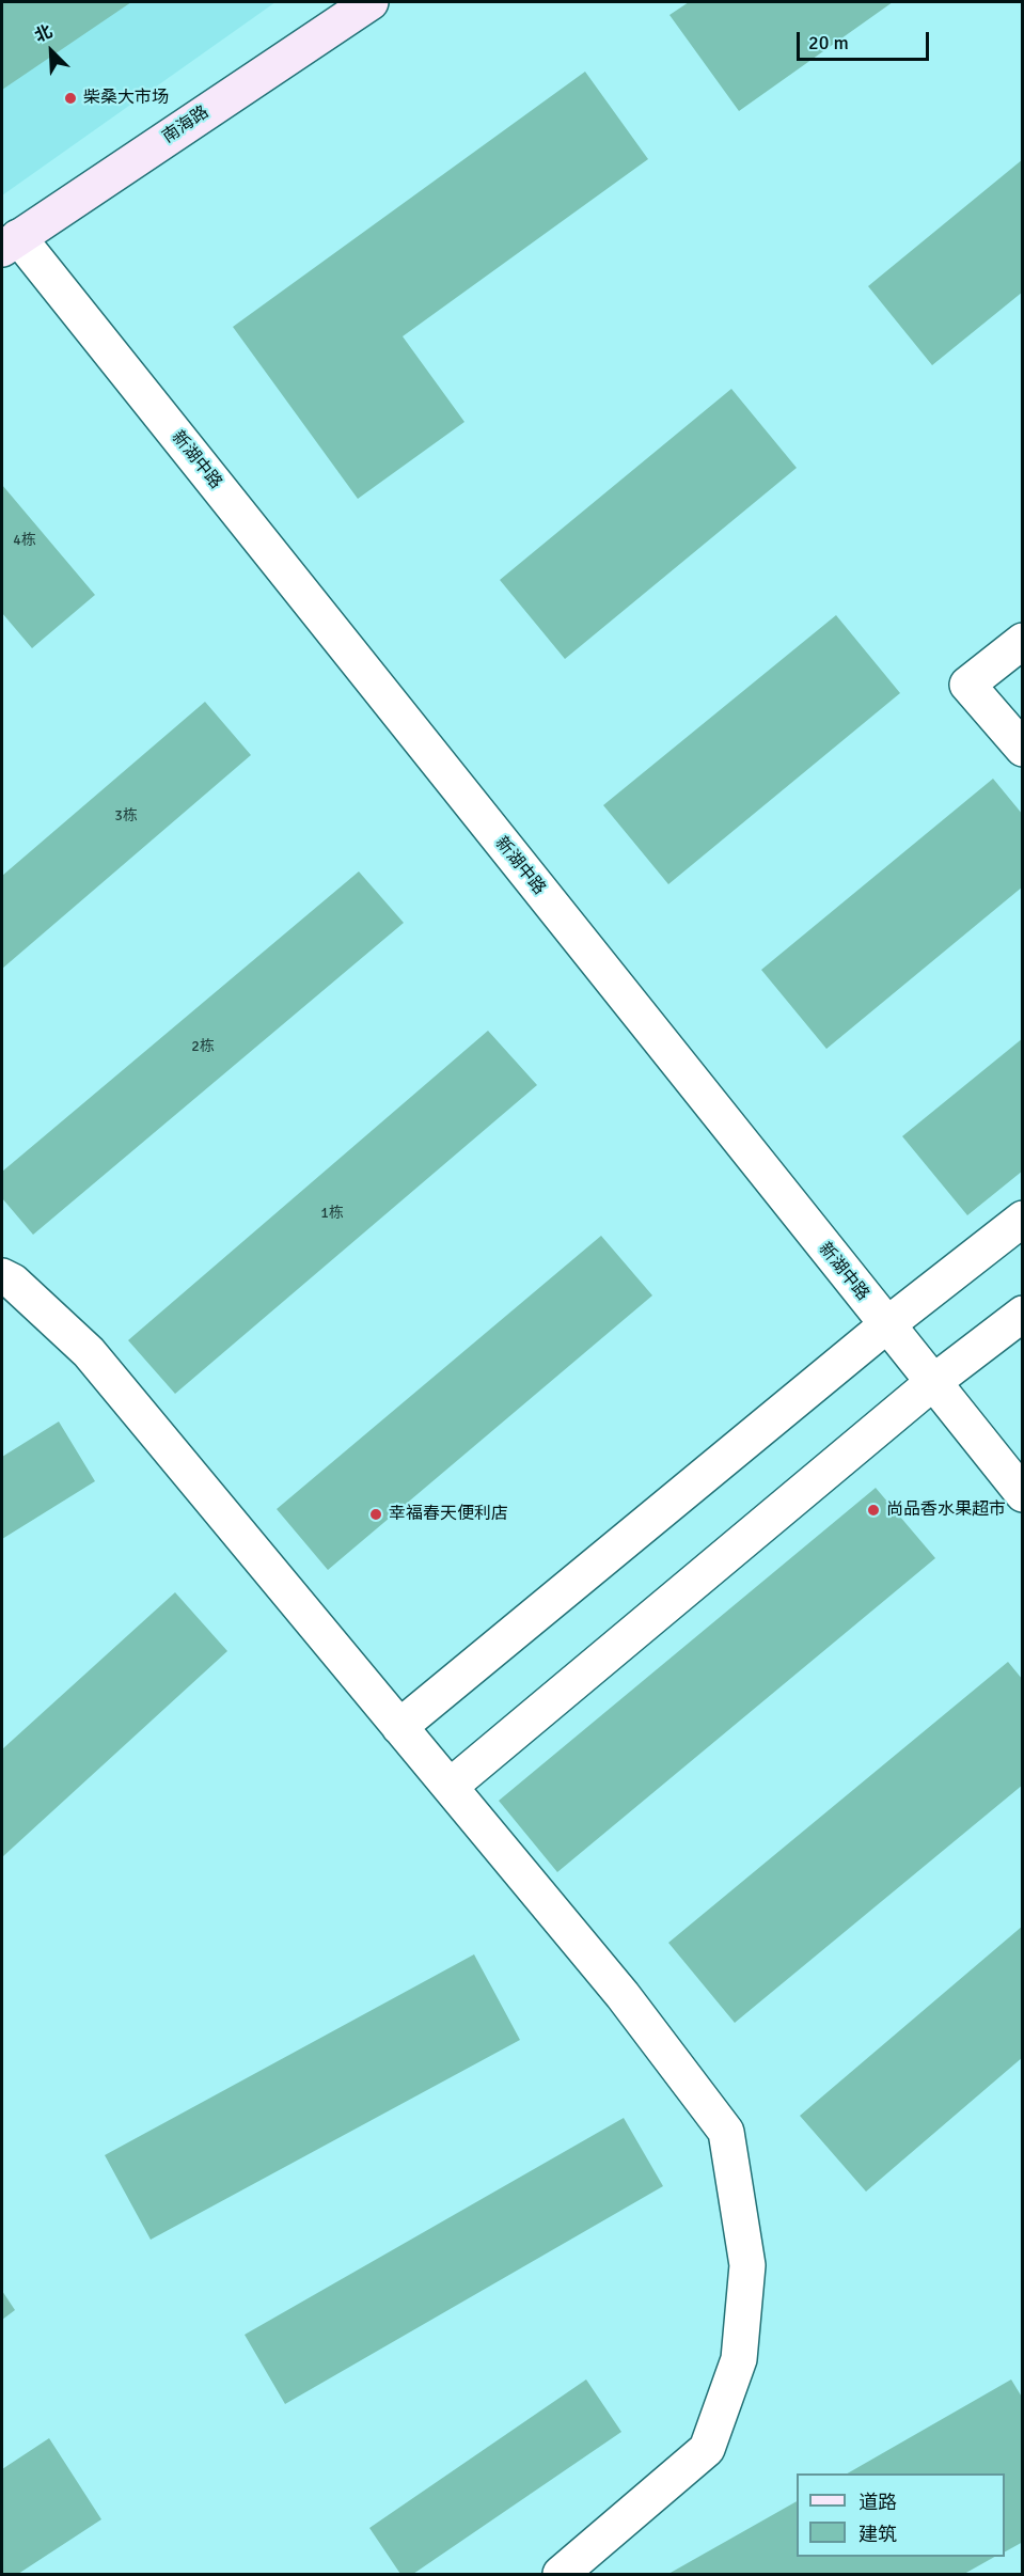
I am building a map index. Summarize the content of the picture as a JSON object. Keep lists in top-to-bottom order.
{
  "streets": {
    "main road": ["南海路"],
    "street": ["新湖中路"]
  },
  "crossings": [
    ["南海路", "新湖中路"]
  ],
  "places": ["柴桑大市场", "尚品香水果超市", "幸福春天便利店"],
  "house_numbers": [
    "4栋",
    "3栋",
    "2栋",
    "1栋"
  ],
  "legend": ["道路", "建筑"],
  "scale_bar": "20 m",
  "north": "top left"
}
